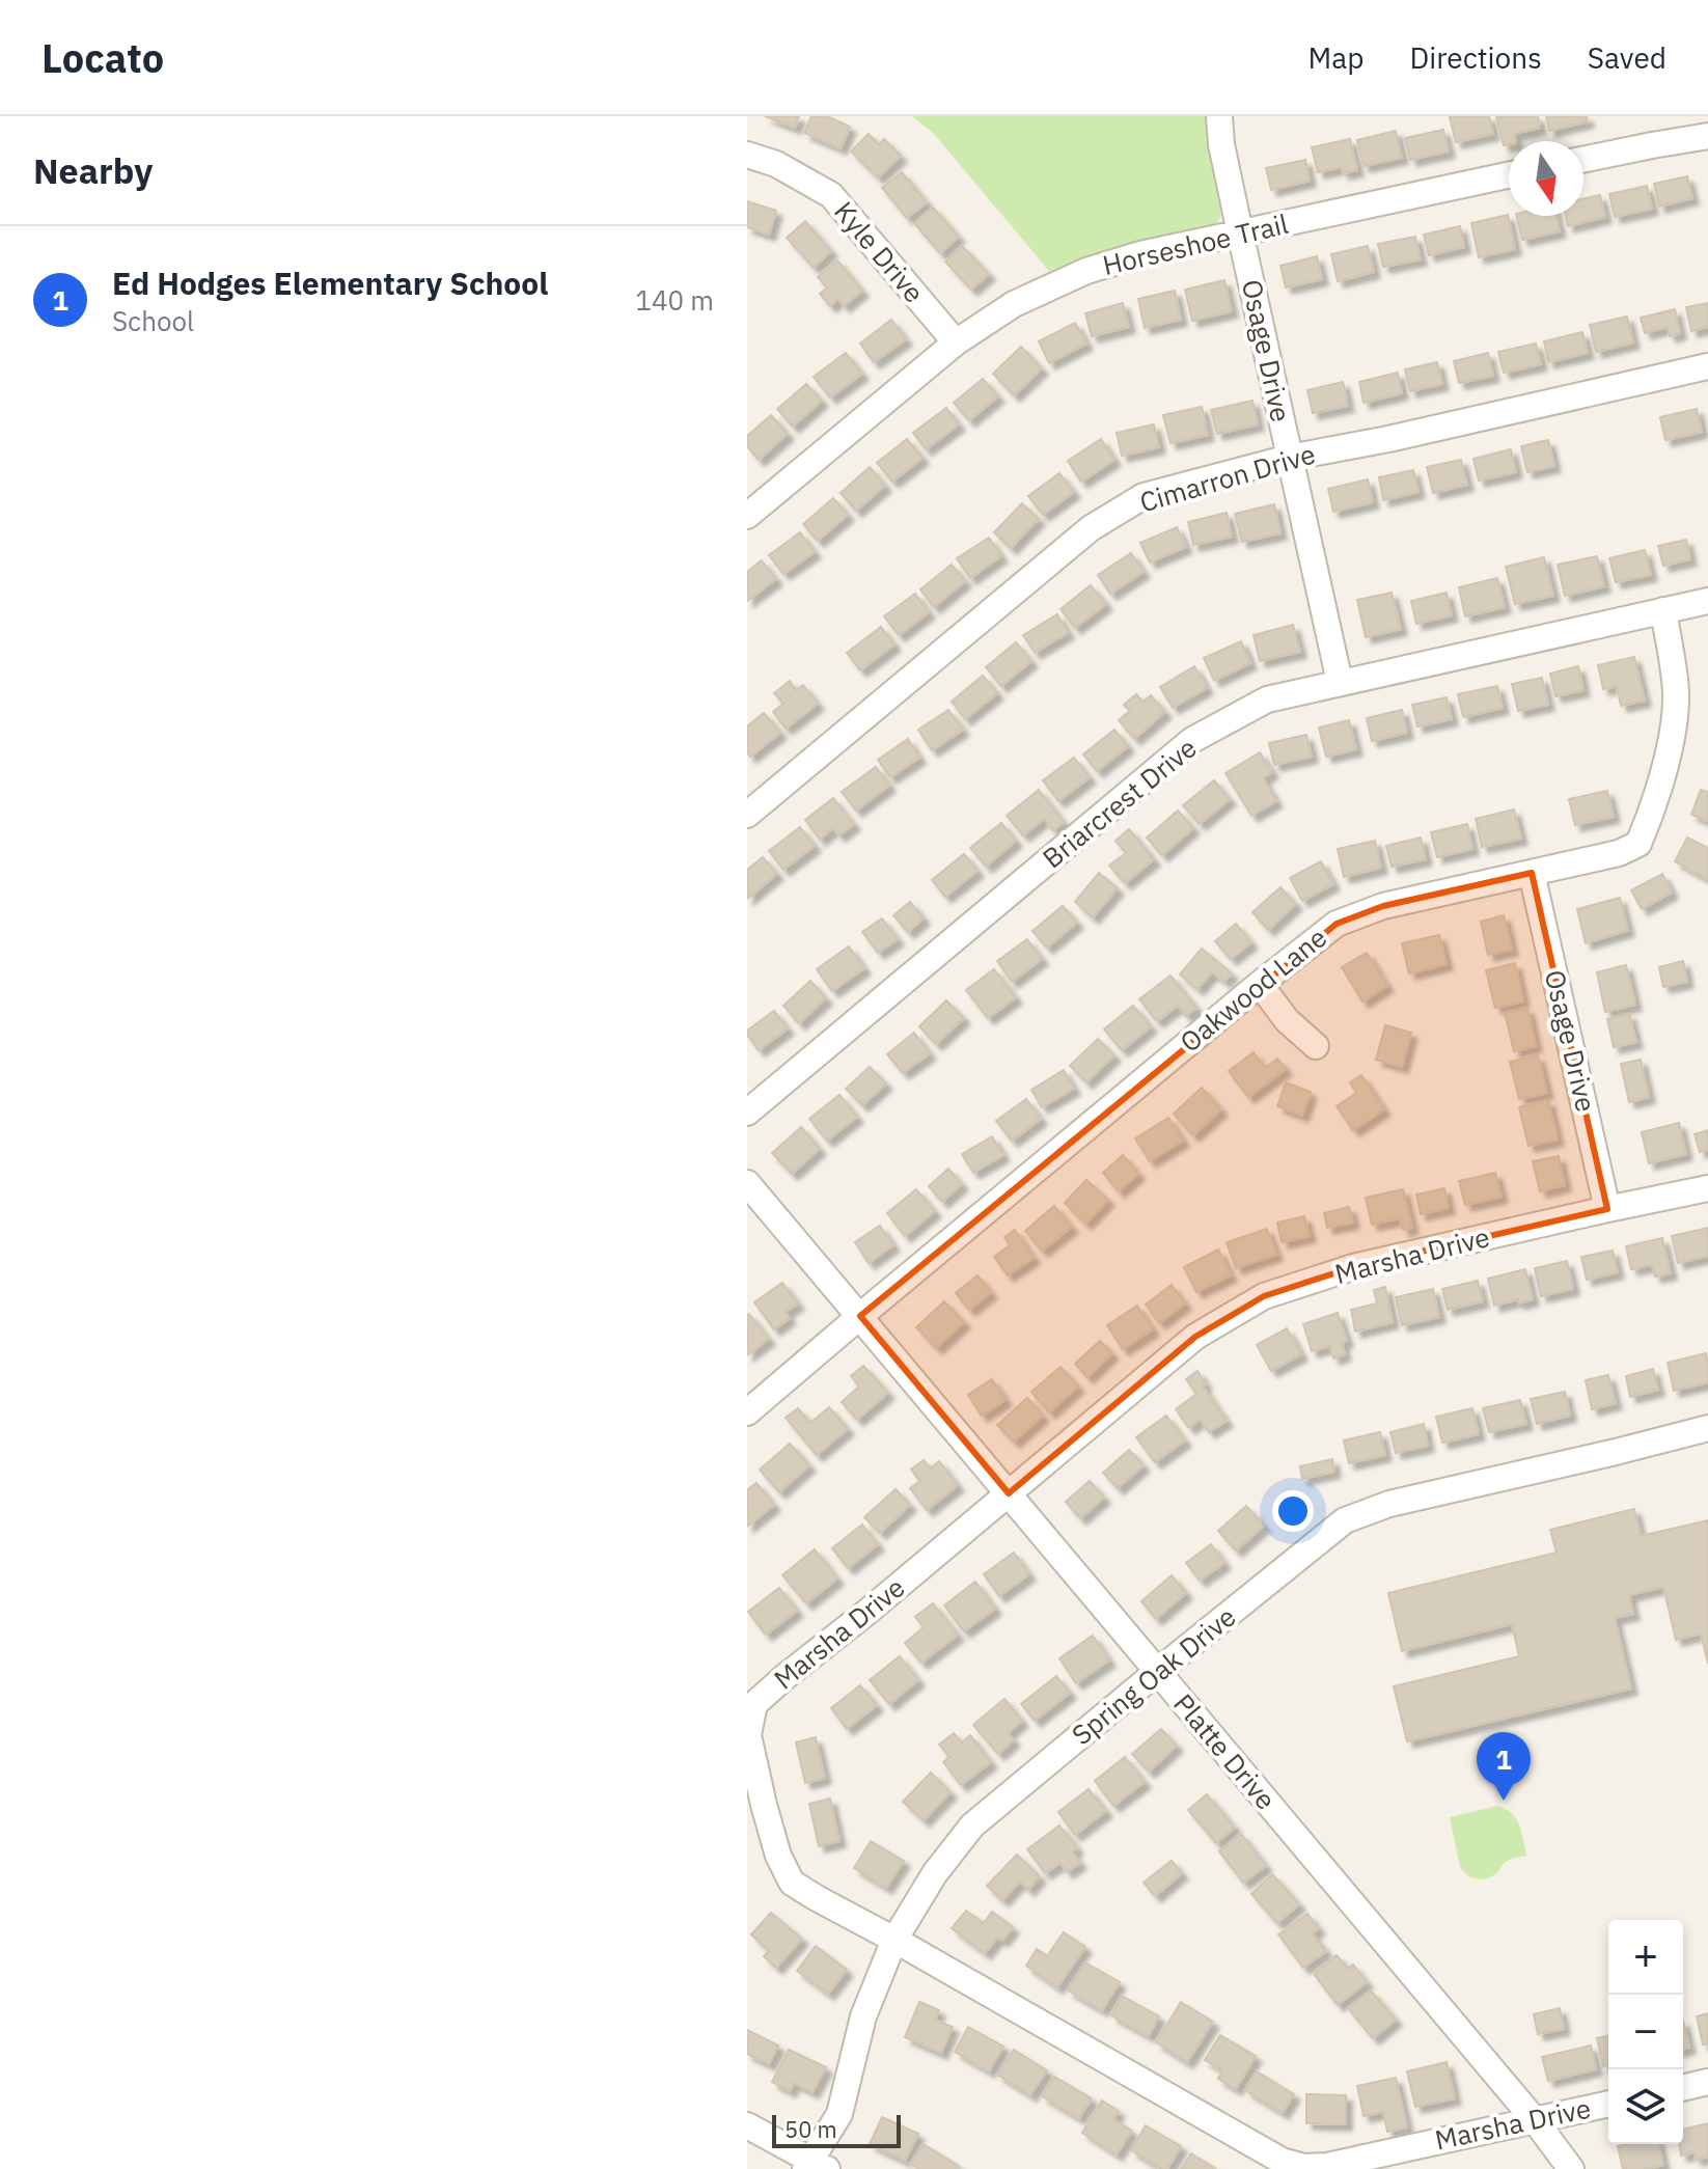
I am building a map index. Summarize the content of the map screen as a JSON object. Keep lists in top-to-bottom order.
{
  "streets": {
    "street": [
      "Horseshoe Trail",
      "Kyle Drive",
      "Osage Drive",
      "Cimarron Drive",
      "Briarcrest Drive",
      "Oakwood Lane",
      "Marsha Drive",
      "Spring Oak Drive",
      "Platte Drive"
    ]
  },
  "crossings": [
    ["Horseshoe Trail", "Kyle Drive"],
    ["Horseshoe Trail", "Osage Drive"],
    ["Osage Drive", "Cimarron Drive"],
    ["Osage Drive", "Briarcrest Drive"],
    ["Osage Drive", "Oakwood Lane"],
    ["Osage Drive", "Marsha Drive"],
    ["Briarcrest Drive", "Oakwood Lane"],
    ["Oakwood Lane", "Platte Drive"],
    ["Marsha Drive", "Spring Oak Drive"],
    ["Marsha Drive", "Platte Drive"],
    ["Spring Oak Drive", "Platte Drive"]
  ],
  "scale_bar": "50 m",
  "north": "bottom",
  "page": {
    "header": "Locato",
    "nav": ["Map", "Directions", "Saved"],
    "heading": "Nearby",
    "list": [
      {
        "mark": "1",
        "name": "Ed Hodges Elementary School",
        "note": "School",
        "value": "140 m"
      }
    ],
    "pins": "1",
    "map_buttons": ["+", "−"],
    "scale": "50 m"
  }
}
